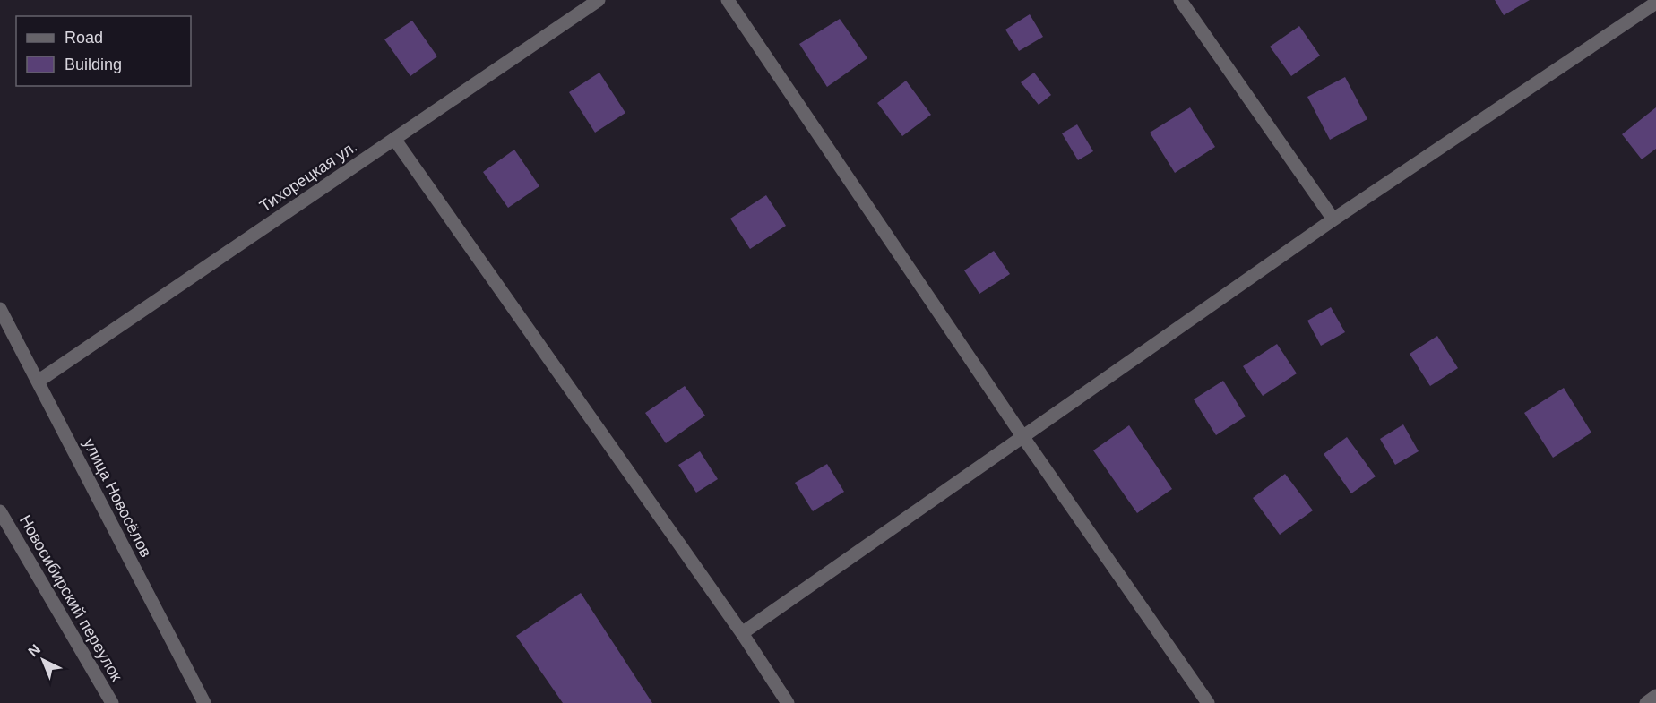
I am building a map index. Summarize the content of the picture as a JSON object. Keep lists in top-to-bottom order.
{
  "streets": {
    "street": ["Тихорецкая ул.", "улица Новосёлов", "Новосибирский переулок"]
  },
  "crossings": [
    ["Тихорецкая ул.", "улица Новосёлов"]
  ],
  "legend": ["Road", "Building"],
  "north": "top left"
}
